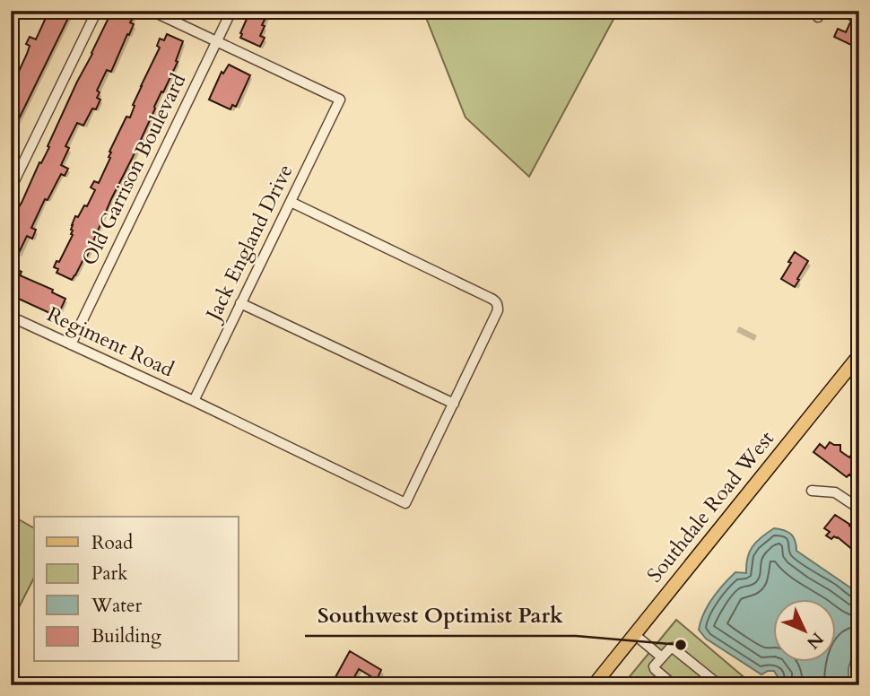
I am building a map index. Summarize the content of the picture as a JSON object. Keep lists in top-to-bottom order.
{
  "streets": {
    "main road": ["Southdale Road West"],
    "street": ["Old Garrison Boulevard", "Jack England Drive", "Regiment Road"]
  },
  "crossings": [
    ["Old Garrison Boulevard", "Jack England Drive"],
    ["Old Garrison Boulevard", "Regiment Road"],
    ["Jack England Drive", "Regiment Road"]
  ],
  "places": ["Southwest Optimist Park"],
  "legend": [
    "Road",
    "Park",
    "Water",
    "Building"
  ],
  "north": "bottom right"
}
